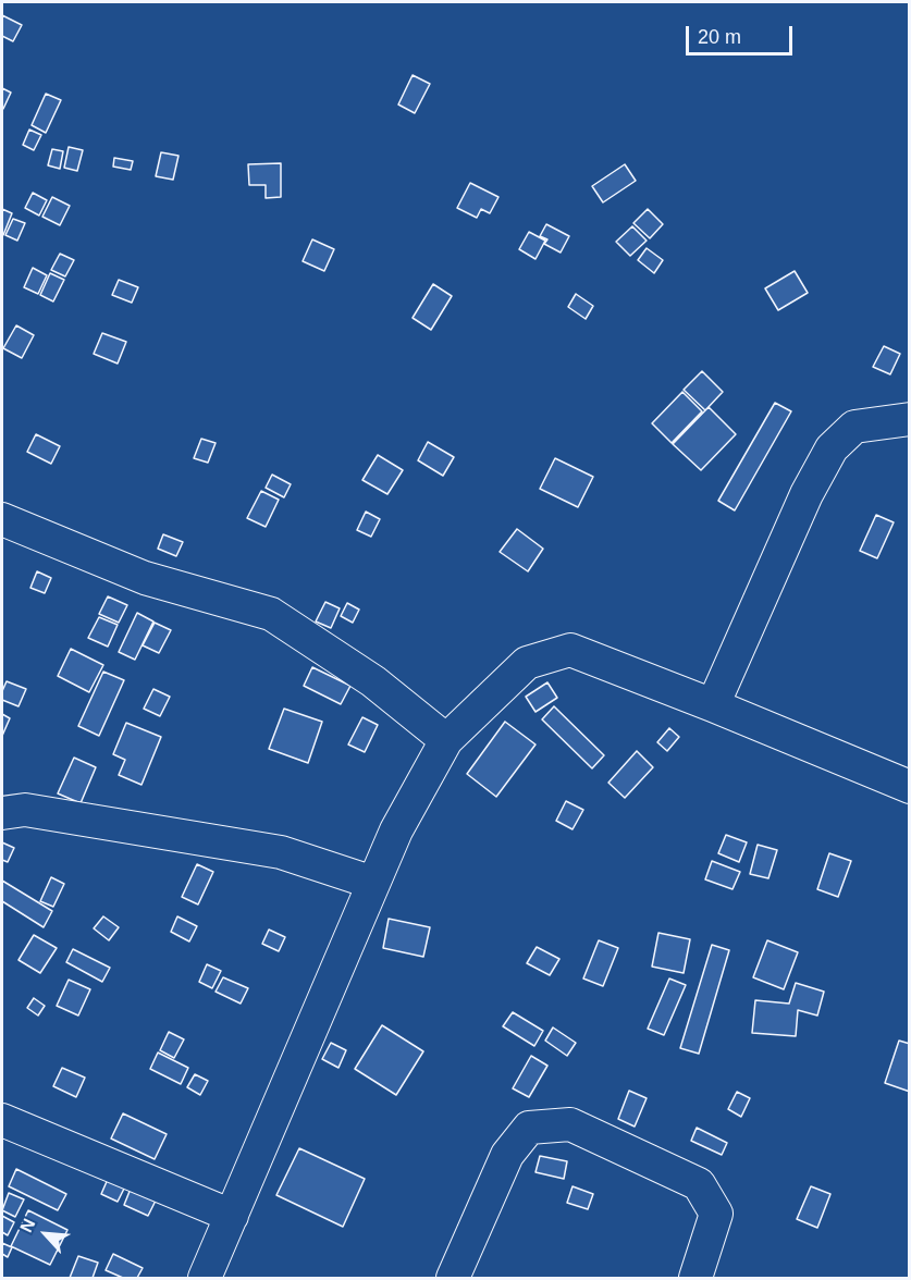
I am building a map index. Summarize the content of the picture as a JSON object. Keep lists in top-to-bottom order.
{
  "scale_bar": "20 m",
  "north": "top left"
}
